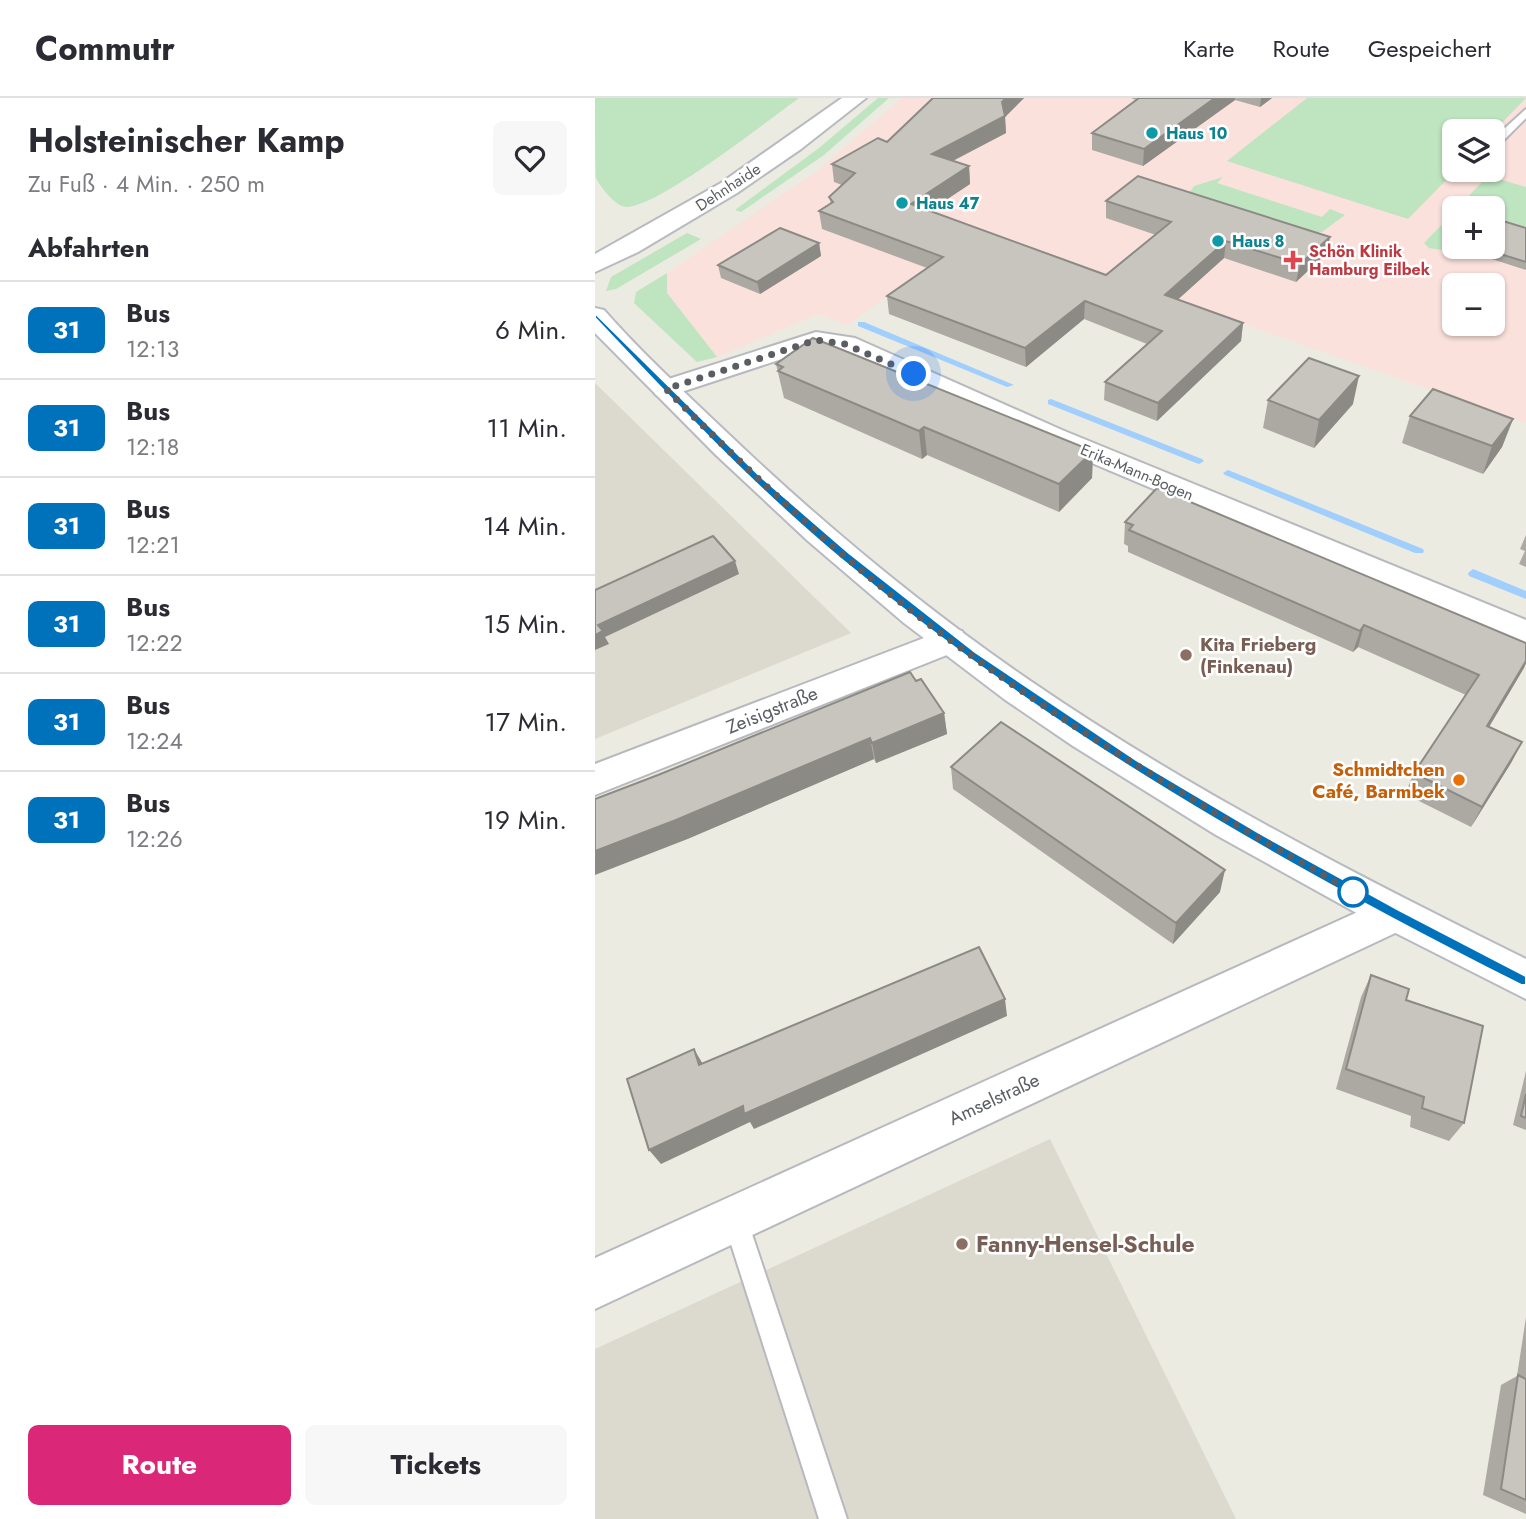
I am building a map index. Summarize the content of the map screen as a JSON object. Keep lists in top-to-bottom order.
{
  "streets": {
    "street": [
      "Dehnhaide",
      "Erika-Mann-Bogen",
      "Zeisigstraße",
      "Amselstraße"
    ]
  },
  "places": {
    "other": [
      "Haus 10",
      "Haus 47",
      "Haus 8",
      "Kita Frieberg (Finkenau)",
      "Schmidtchen Café, Barmbek",
      "Fanny-Hensel-Schule"
    ],
    "health": ["Schön Klinik Hamburg Eilbek"]
  },
  "lines": ["bus line 31"],
  "page": {
    "header": "Commutr",
    "nav": ["Karte", "Route", "Gespeichert"],
    "heading": [
      ["Holsteinischer Kamp", "Zu Fuß · 4 Min. · 250 m"],
      "Abfahrten"
    ],
    "map_buttons": ["+", "−"],
    "list": [
      {
        "mark": "31",
        "name": "Bus",
        "note": "12:13",
        "value": "6 Min."
      },
      {
        "mark": "31",
        "name": "Bus",
        "note": "12:18",
        "value": "11 Min."
      },
      {
        "mark": "31",
        "name": "Bus",
        "note": "12:21",
        "value": "14 Min."
      },
      {
        "mark": "31",
        "name": "Bus",
        "note": "12:22",
        "value": "15 Min."
      },
      {
        "mark": "31",
        "name": "Bus",
        "note": "12:24",
        "value": "17 Min."
      },
      {
        "mark": "31",
        "name": "Bus",
        "note": "12:26",
        "value": "19 Min."
      }
    ],
    "buttons": ["Route", "Tickets"]
  }
}
